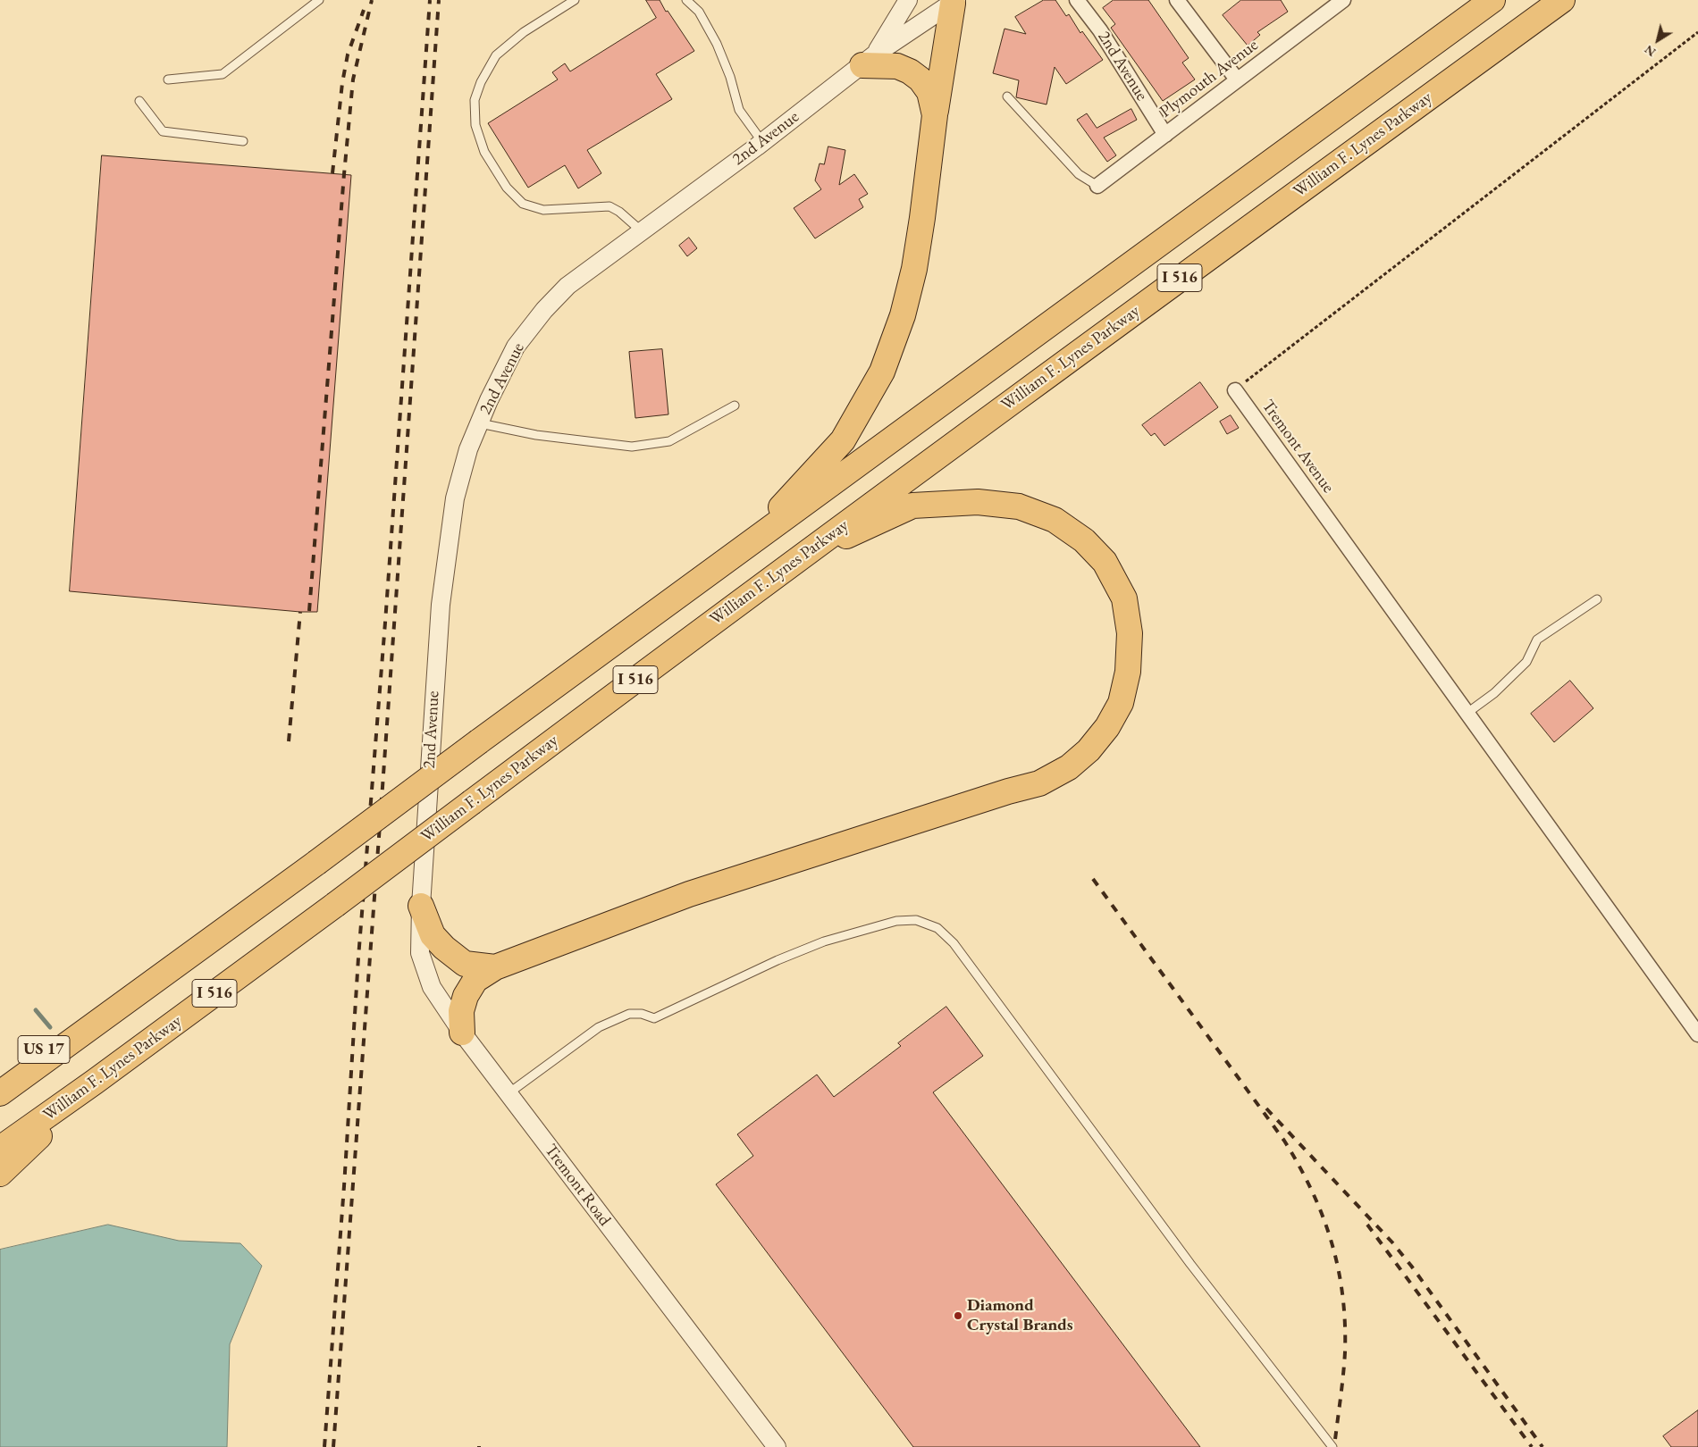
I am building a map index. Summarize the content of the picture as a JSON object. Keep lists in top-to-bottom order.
{
  "streets": {
    "highway": ["William F. Lynes Parkway", "I 516", "US 17"],
    "street": [
      "2nd Avenue",
      "Plymouth Avenue",
      "Tremont Avenue",
      "Tremont Road"
    ]
  },
  "crossings": [
    ["2nd Avenue", "Plymouth Avenue"],
    ["2nd Avenue", "Tremont Road"],
    ["I 516", "US 17"]
  ],
  "places": ["Diamond Crystal Brands"],
  "north": "bottom left"
}
